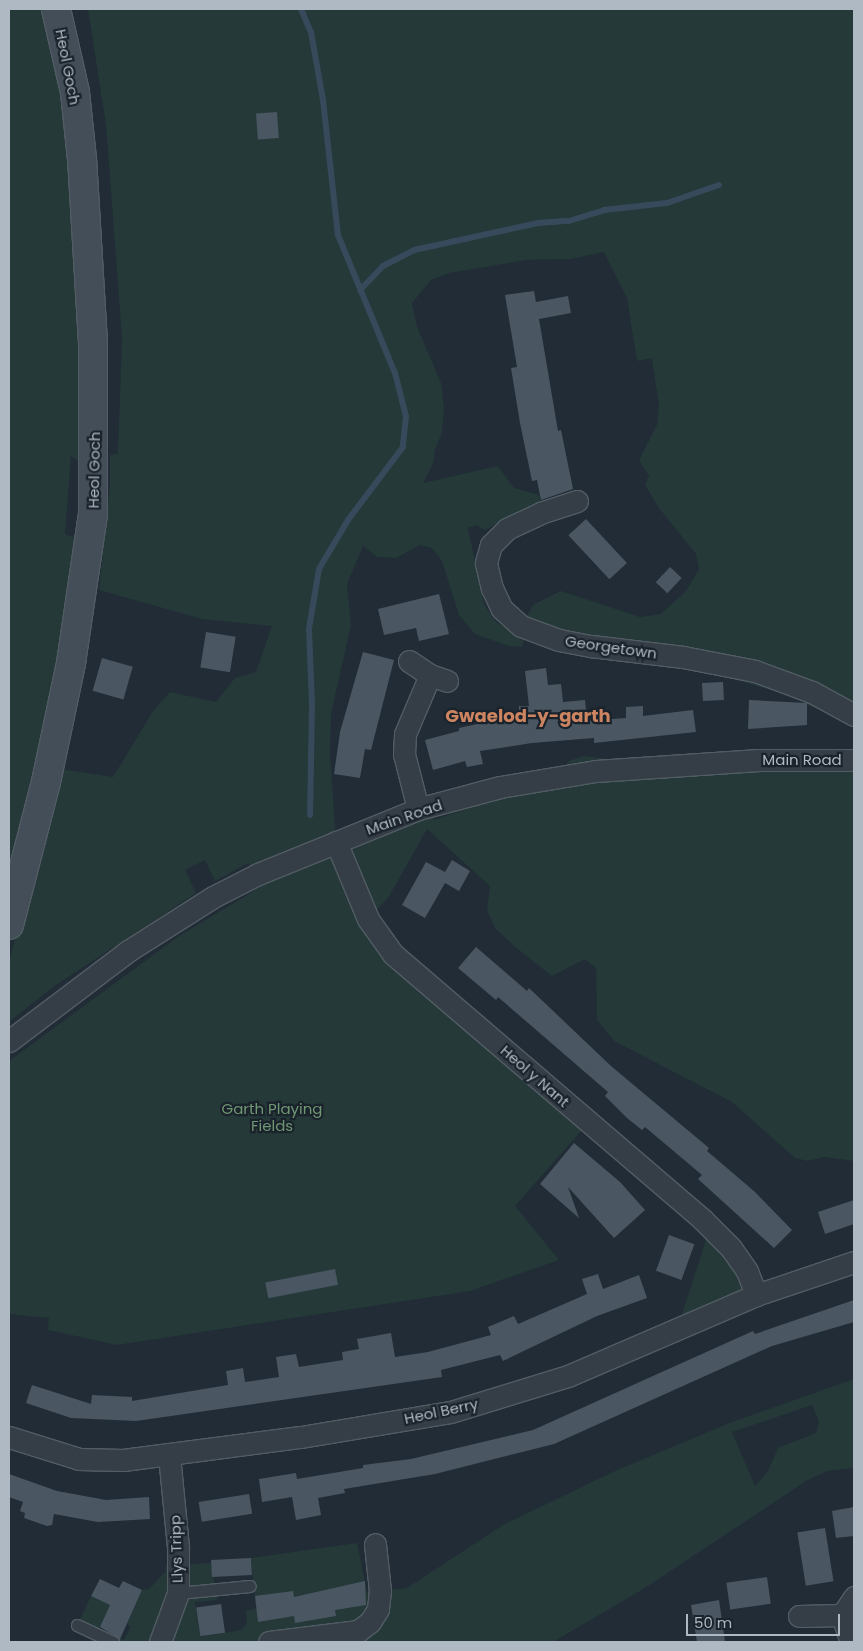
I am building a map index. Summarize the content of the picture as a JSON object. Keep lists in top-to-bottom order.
{
  "streets": {
    "street": [
      "Heol Goch",
      "Georgetown",
      "Main Road",
      "Heol y Nant",
      "Heol Berry",
      "Llys Tripp"
    ]
  },
  "crossings": [
    ["Main Road", "Heol y Nant"],
    ["Heol y Nant", "Heol Berry"],
    ["Heol Berry", "Llys Tripp"]
  ],
  "districts": ["Gwaelod-y-garth"],
  "parks": ["Garth Playing Fields"],
  "scale_bar": "50 m"
}
